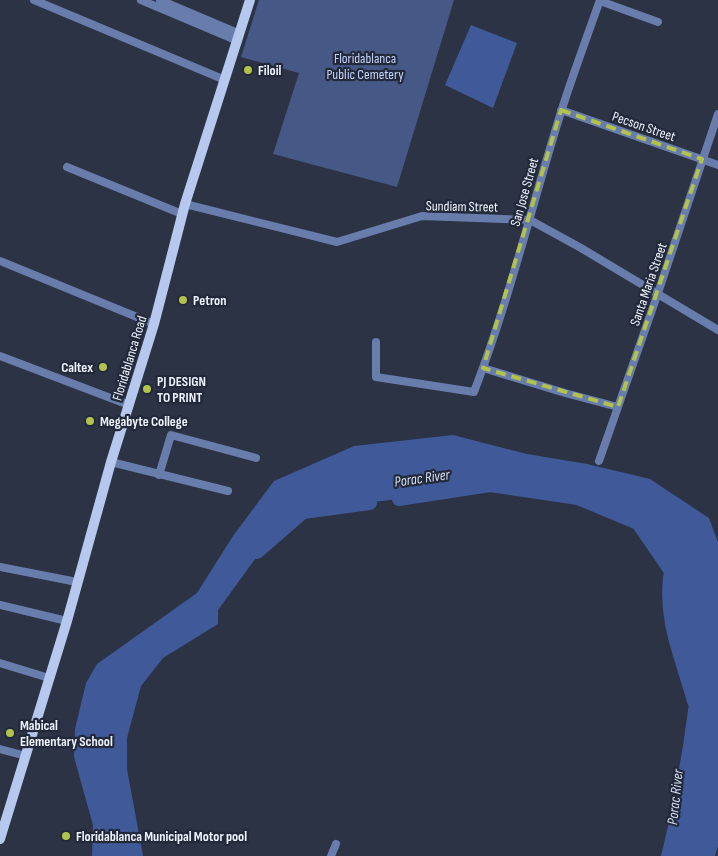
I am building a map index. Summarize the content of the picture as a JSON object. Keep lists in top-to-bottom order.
{
  "streets": {
    "main road": ["Floridablanca Road"],
    "street": [
      "Pecson Street",
      "San Jose Street",
      "Sundiam Street",
      "Santa Maria Street"
    ]
  },
  "crossings": [
    ["Pecson Street", "San Jose Street"],
    ["Pecson Street", "Santa Maria Street"],
    ["San Jose Street", "Sundiam Street"],
    ["Sundiam Street", "Santa Maria Street"],
    ["Sundiam Street", "Floridablanca Road"]
  ],
  "water": ["Porac River"],
  "parks": ["Floridablanca Public Cemetery"],
  "places": [
    "Filoil",
    "Petron",
    "Caltex",
    "PJ DESIGN TO PRINT",
    "Megabyte College",
    "Mabical Elementary School",
    "Floridablanca Municipal Motor pool"
  ]
}
